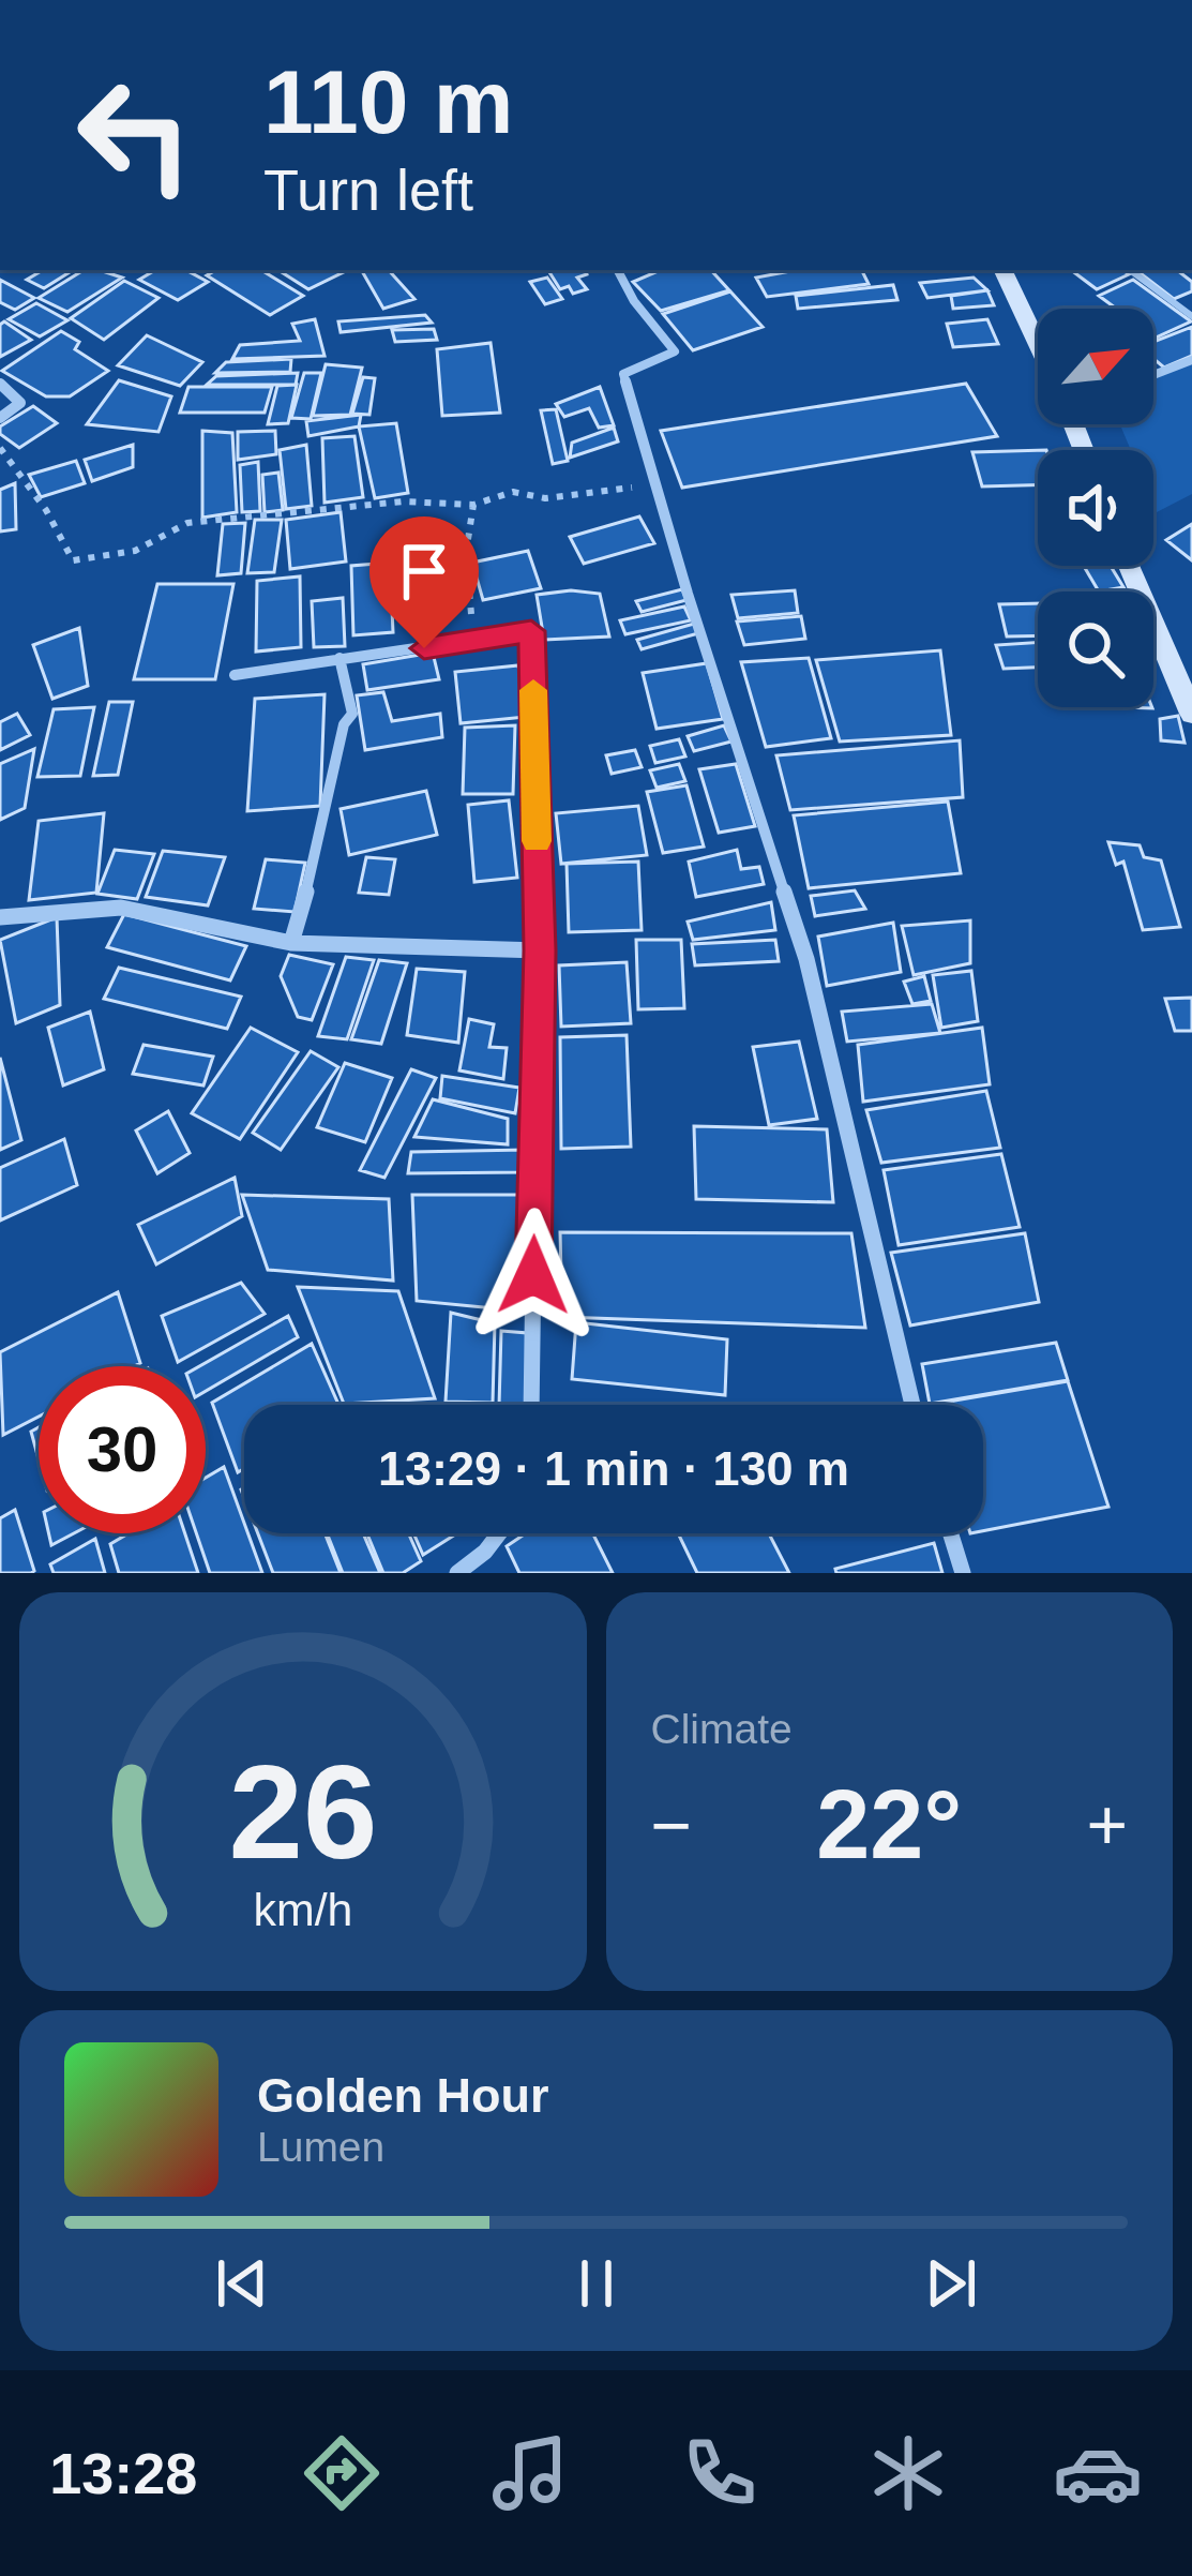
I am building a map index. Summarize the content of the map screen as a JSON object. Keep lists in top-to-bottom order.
{
  "north": "top right",
  "page": {
    "turn": ["110 m", "Turn left"],
    "limit": "30",
    "trip": "13:29 · 1 min · 130 m",
    "tile": "Climate",
    "heat": ["−", "22°", "+"],
    "song": ["Golden Hour", "Lumen"],
    "tabs": "13:28",
    "gauge": ["26", "km/h"]
  }
}
